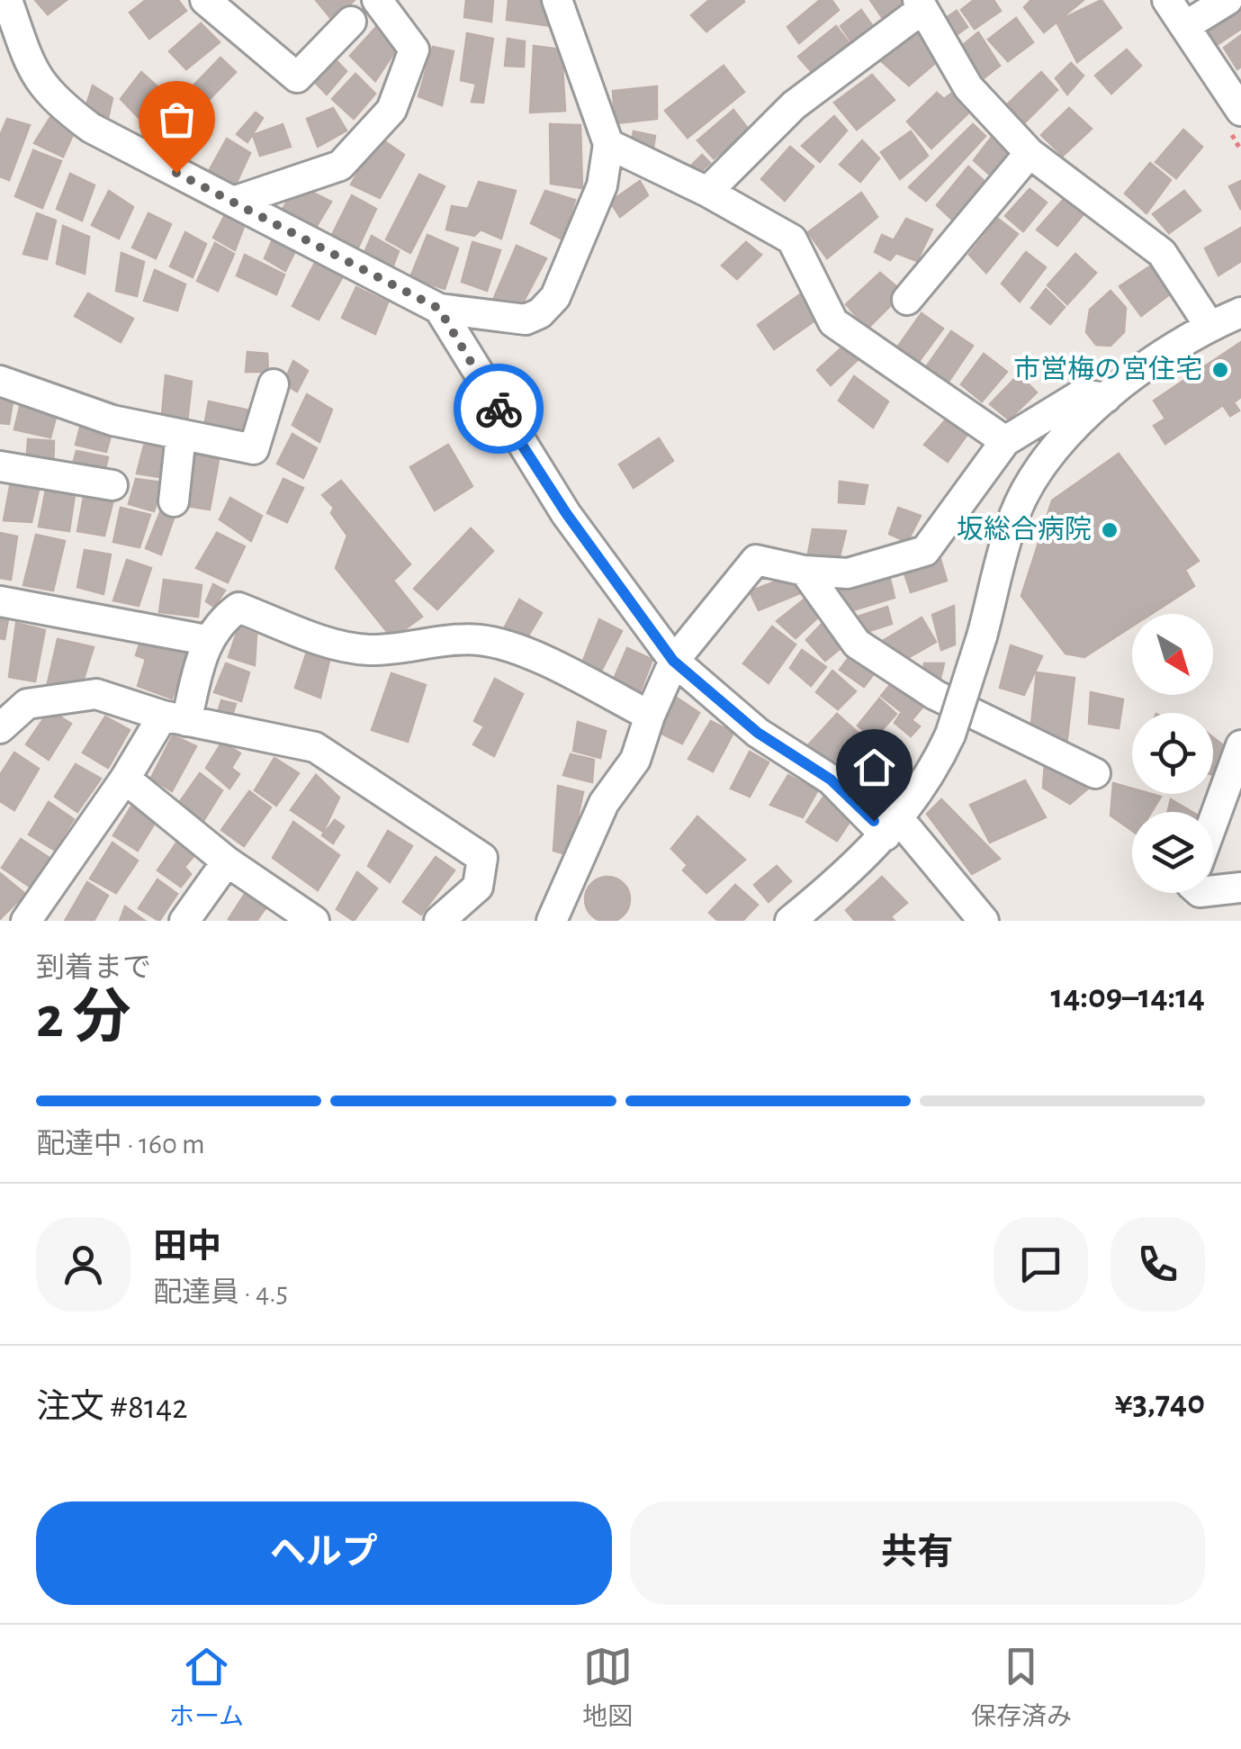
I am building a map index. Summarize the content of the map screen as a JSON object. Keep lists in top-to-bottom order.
{
  "places": ["市営梅の宮住宅", "坂総合病院"],
  "north": "bottom right",
  "page": {
    "heading": ["2 分", "到着まで", "14:09–14:14"],
    "panel": [
      "田中",
      "配達員 · 4.5",
      "注文 #8142",
      "¥3,740"
    ],
    "bar": "配達中 · 160 m",
    "buttons": ["ヘルプ", "共有"],
    "tabs": ["ホーム", "地図", "保存済み"]
  }
}
